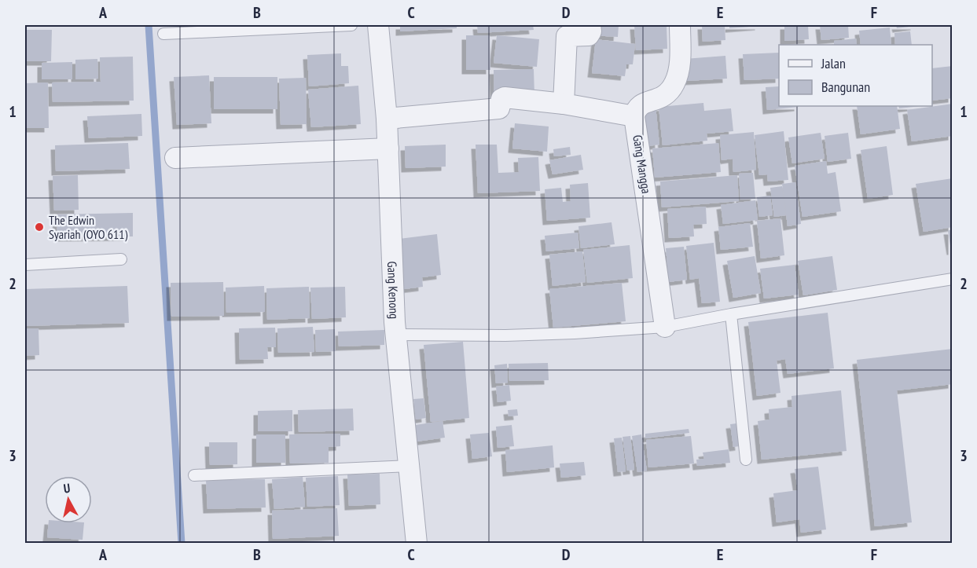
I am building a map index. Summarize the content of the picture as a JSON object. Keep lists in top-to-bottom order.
{
  "streets": {
    "street": ["Gang Mangga", "Gang Kenong"]
  },
  "places": ["The Edwin Syariah (OYO 611)"],
  "legend": ["Jalan", "Bangunan"],
  "north": "top",
  "grid": {
    "columns": [
      "A",
      "B",
      "C",
      "D",
      "E",
      "F"
    ],
    "rows": ["1", "2", "3"]
  }
}
